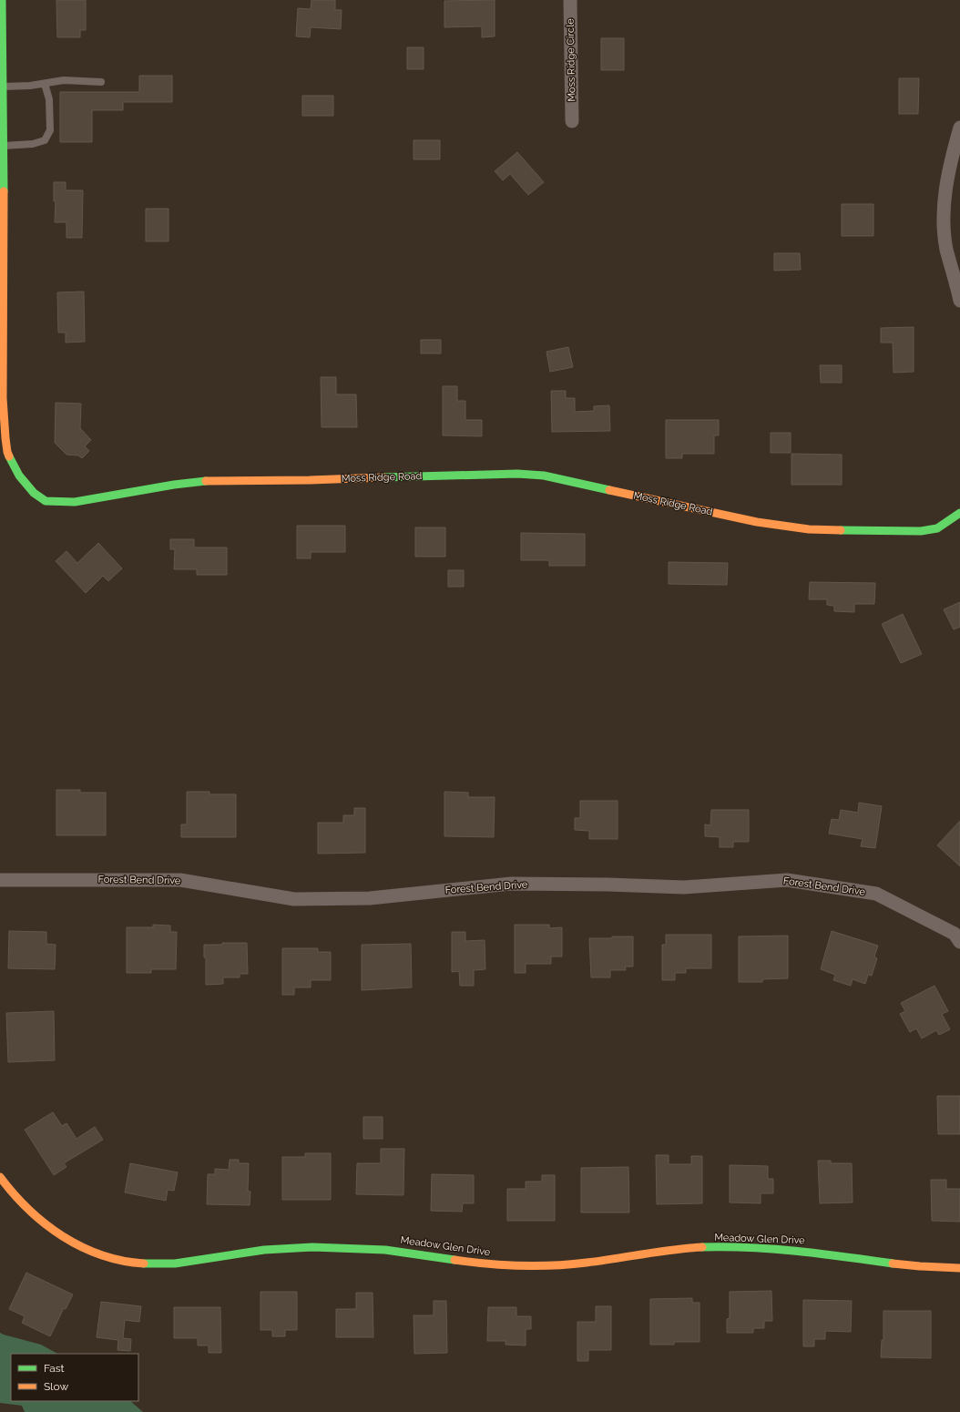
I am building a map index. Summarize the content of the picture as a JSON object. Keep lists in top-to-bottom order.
{
  "streets": {
    "street": [
      "Moss Ridge Circle",
      "Moss Ridge Road",
      "Forest Bend Drive",
      "Meadow Glen Drive"
    ]
  },
  "legend": ["Fast", "Slow"]
}
